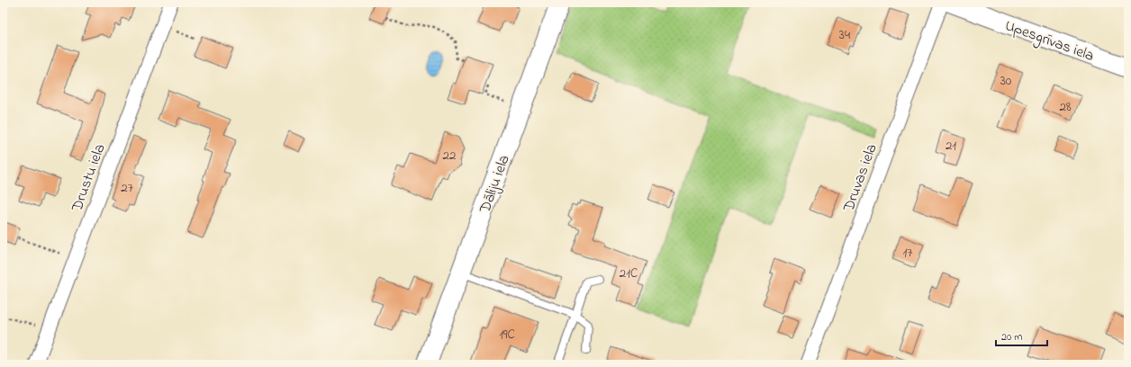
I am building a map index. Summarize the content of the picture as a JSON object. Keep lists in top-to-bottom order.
{
  "streets": {
    "street": [
      "Upesgrīvas iela",
      "Drustu iela",
      "Druvas iela",
      "Dāliju iela"
    ]
  },
  "house_numbers": [
    "34",
    "30",
    "28",
    "21",
    "22",
    "27",
    "17",
    "21C",
    "19C"
  ],
  "scale_bar": "20 m"
}
